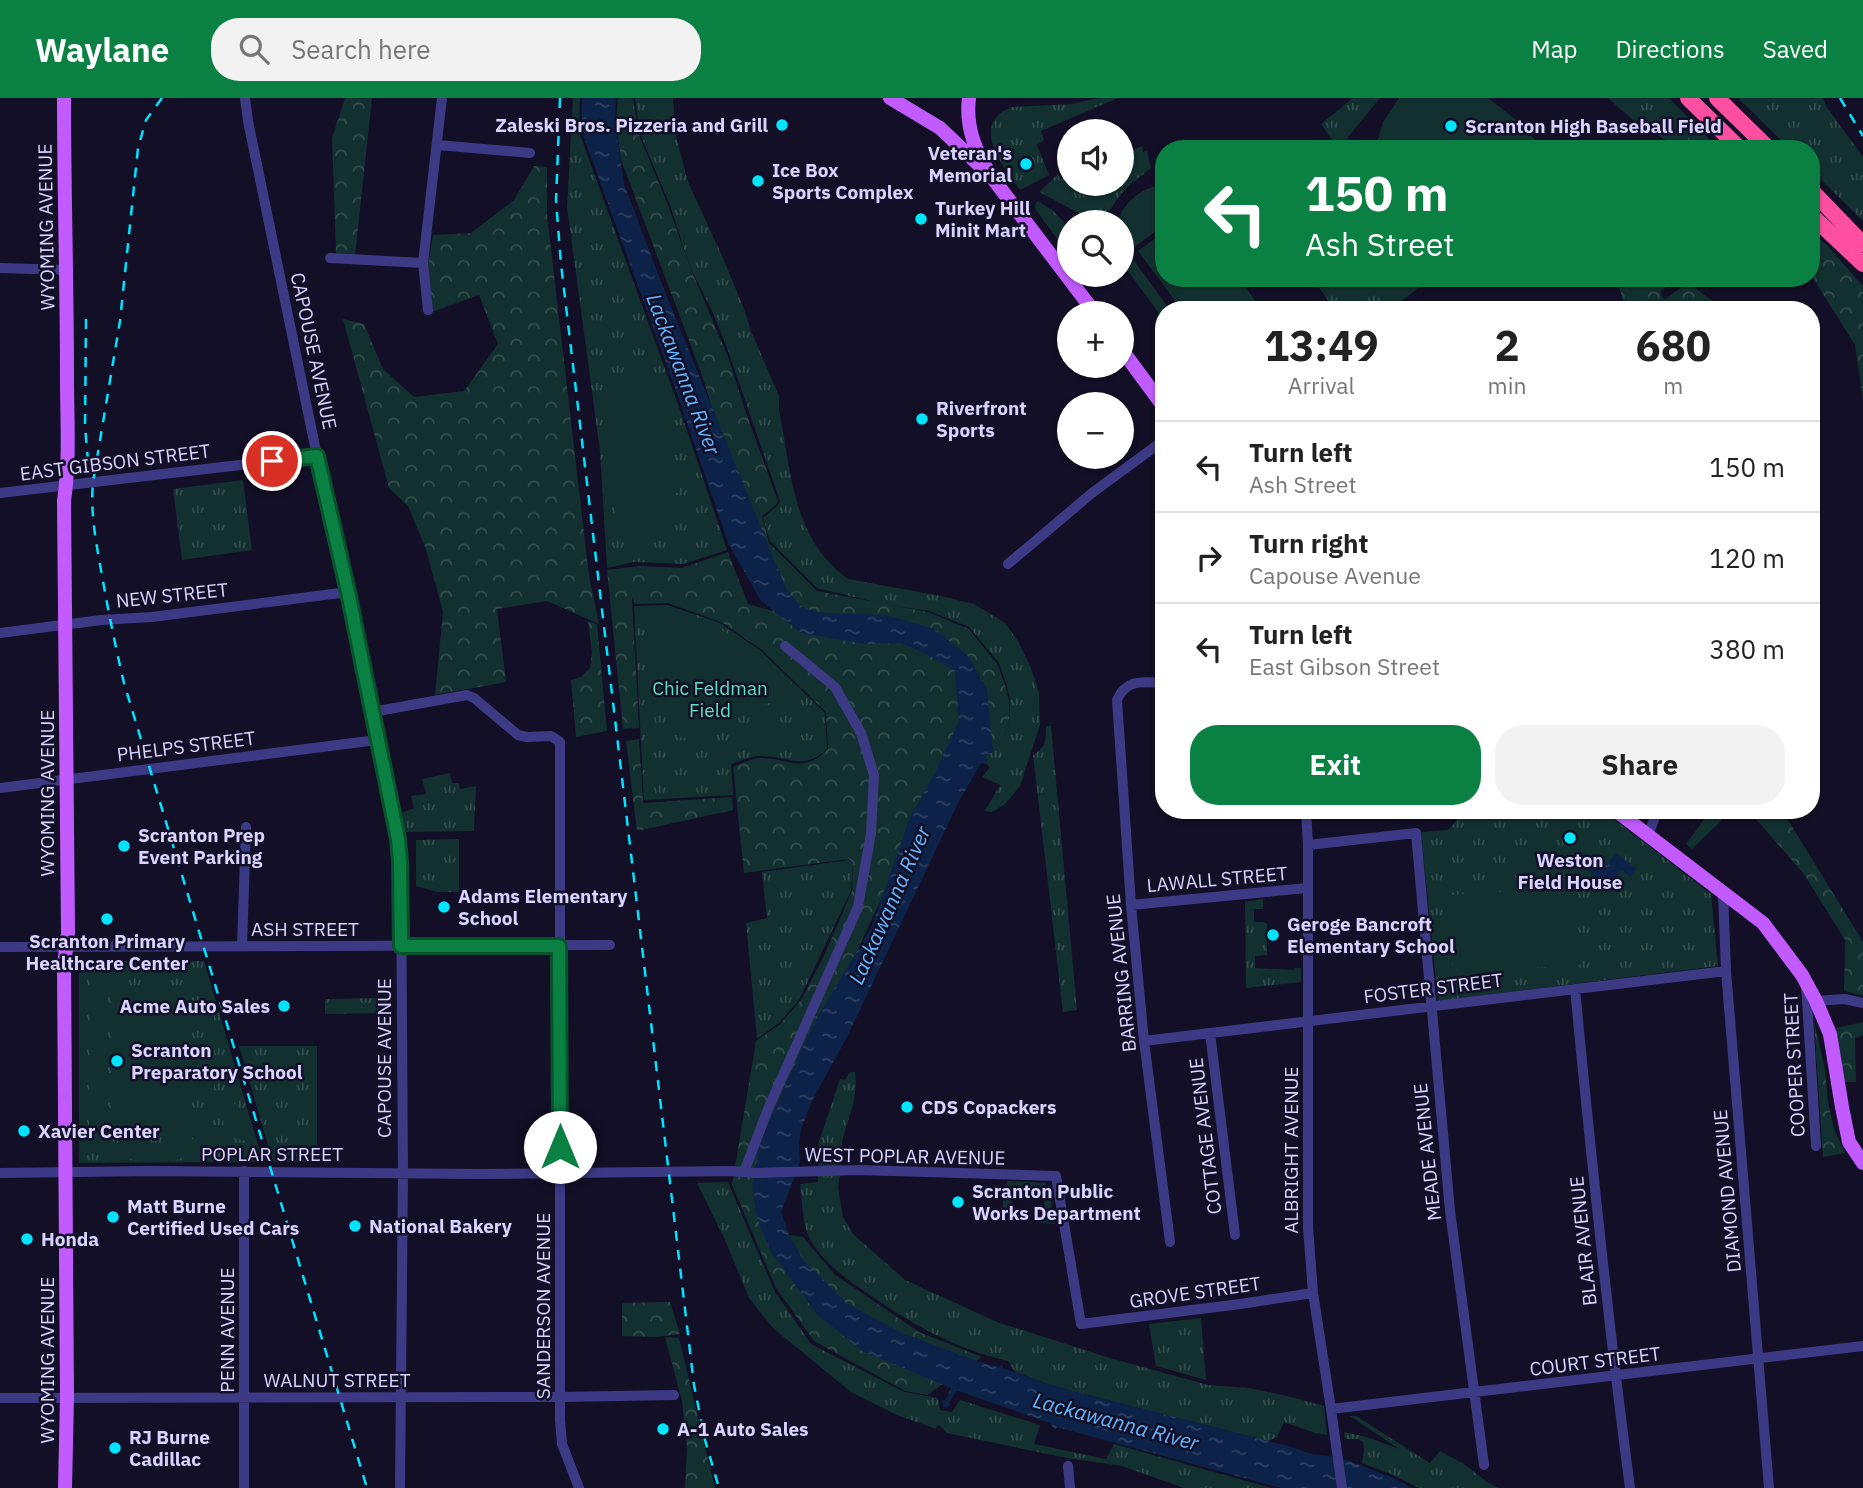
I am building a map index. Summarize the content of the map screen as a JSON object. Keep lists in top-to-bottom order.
{
  "streets": {
    "main road": ["WYOMING AVENUE"],
    "street": [
      "CAPOUSE AVENUE",
      "EAST GIBSON STREET",
      "NEW STREET",
      "PHELPS STREET",
      "LAWALL STREET",
      "ASH STREET",
      "BARRING AVENUE",
      "FOSTER STREET",
      "COOPER STREET",
      "COTTAGE AVENUE",
      "ALBRIGHT AVENUE",
      "MEADE AVENUE",
      "POPLAR STREET",
      "WEST POPLAR AVENUE",
      "DIAMOND AVENUE",
      "BLAIR AVENUE",
      "GROVE STREET",
      "SANDERSON AVENUE",
      "PENN AVENUE",
      "COURT STREET",
      "WALNUT STREET"
    ]
  },
  "crossings": [
    ["WYOMING AVENUE", "EAST GIBSON STREET"],
    ["WYOMING AVENUE", "NEW STREET"],
    ["WYOMING AVENUE", "PHELPS STREET"],
    ["WYOMING AVENUE", "ASH STREET"],
    ["WYOMING AVENUE", "POPLAR STREET"],
    ["WYOMING AVENUE", "WALNUT STREET"],
    ["CAPOUSE AVENUE", "EAST GIBSON STREET"],
    ["CAPOUSE AVENUE", "NEW STREET"],
    ["CAPOUSE AVENUE", "PHELPS STREET"],
    ["CAPOUSE AVENUE", "ASH STREET"],
    ["CAPOUSE AVENUE", "POPLAR STREET"],
    ["CAPOUSE AVENUE", "SANDERSON AVENUE"],
    ["CAPOUSE AVENUE", "WALNUT STREET"],
    ["LAWALL STREET", "BARRING AVENUE"],
    ["LAWALL STREET", "ALBRIGHT AVENUE"],
    ["ASH STREET", "SANDERSON AVENUE"],
    ["BARRING AVENUE", "FOSTER STREET"],
    ["FOSTER STREET", "COTTAGE AVENUE"],
    ["FOSTER STREET", "ALBRIGHT AVENUE"],
    ["FOSTER STREET", "MEADE AVENUE"],
    ["FOSTER STREET", "DIAMOND AVENUE"],
    ["FOSTER STREET", "BLAIR AVENUE"],
    ["ALBRIGHT AVENUE", "MEADE AVENUE"],
    ["ALBRIGHT AVENUE", "GROVE STREET"],
    ["ALBRIGHT AVENUE", "COURT STREET"],
    ["MEADE AVENUE", "COURT STREET"],
    ["POPLAR STREET", "WEST POPLAR AVENUE"],
    ["POPLAR STREET", "SANDERSON AVENUE"],
    ["POPLAR STREET", "PENN AVENUE"],
    ["WEST POPLAR AVENUE", "GROVE STREET"],
    ["DIAMOND AVENUE", "COURT STREET"],
    ["BLAIR AVENUE", "COURT STREET"],
    ["SANDERSON AVENUE", "WALNUT STREET"],
    ["PENN AVENUE", "WALNUT STREET"]
  ],
  "water": ["Lackawanna River"],
  "parks": ["Chic Feldman Field"],
  "places": [
    "Zaleski Bros. Pizzeria and Grill",
    "Scranton High Baseball Field",
    "Veteran's Memorial",
    "Ice Box Sports Complex",
    "Turkey Hill Minit Mart",
    "Riverfront Sports",
    "Weston Field House",
    "Scranton Prep Event Parking",
    "Adams Elementary School",
    "Scranton Primary Healthcare Center",
    "Geroge Bancroft Elementary School",
    "Acme Auto Sales",
    "Scranton Preparatory School",
    "CDS Copackers",
    "Xavier Center",
    "Scranton Public Works Department",
    "Matt Burne Certified Used Cars",
    "National Bakery",
    "Honda",
    "A-1 Auto Sales",
    "RJ Burne Cadillac"
  ],
  "page": {
    "header": "Waylane",
    "search": "Search here",
    "nav": ["Map", "Directions", "Saved"],
    "map_buttons": ["+", "−"],
    "turn": ["150 m", "Ash Street"],
    "eta": [
      "13:49",
      "Arrival",
      "2",
      "min",
      "680",
      "m"
    ],
    "list": [
      {
        "name": "Turn left",
        "note": "Ash Street",
        "value": "150 m"
      },
      {
        "name": "Turn right",
        "note": "Capouse Avenue",
        "value": "120 m"
      },
      {
        "name": "Turn left",
        "note": "East Gibson Street",
        "value": "380 m"
      }
    ],
    "buttons": ["Exit", "Share"]
  }
}
